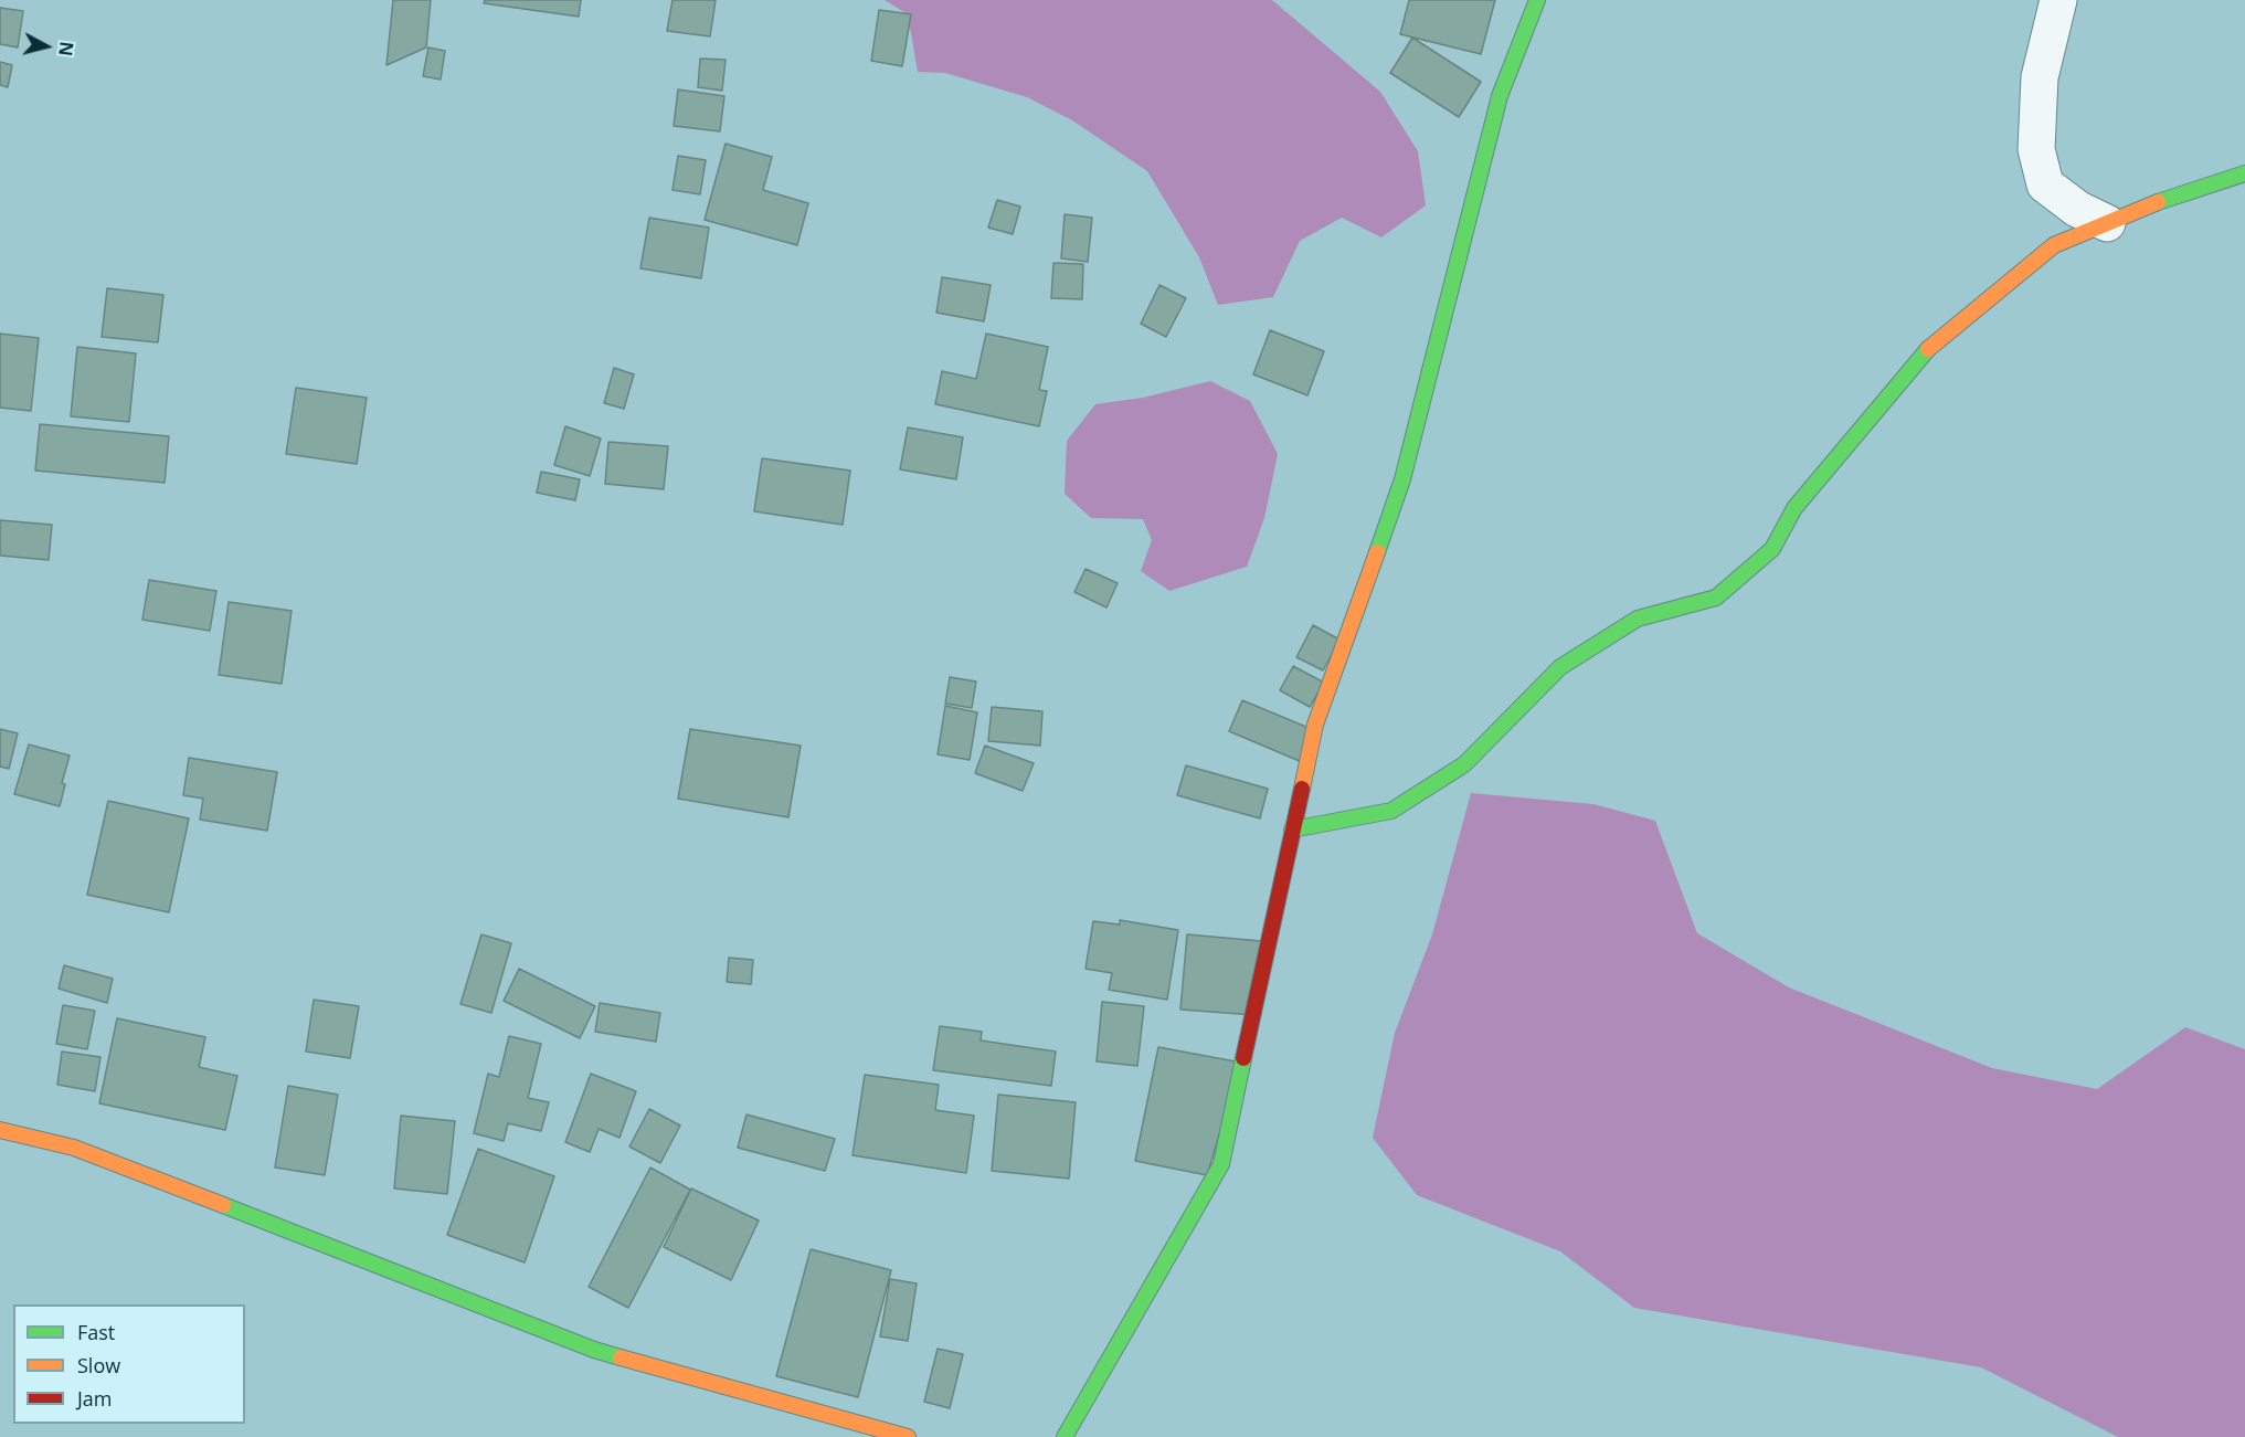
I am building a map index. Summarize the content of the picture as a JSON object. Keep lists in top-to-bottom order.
{
  "legend": ["Fast", "Slow", "Jam"],
  "north": "right"
}
